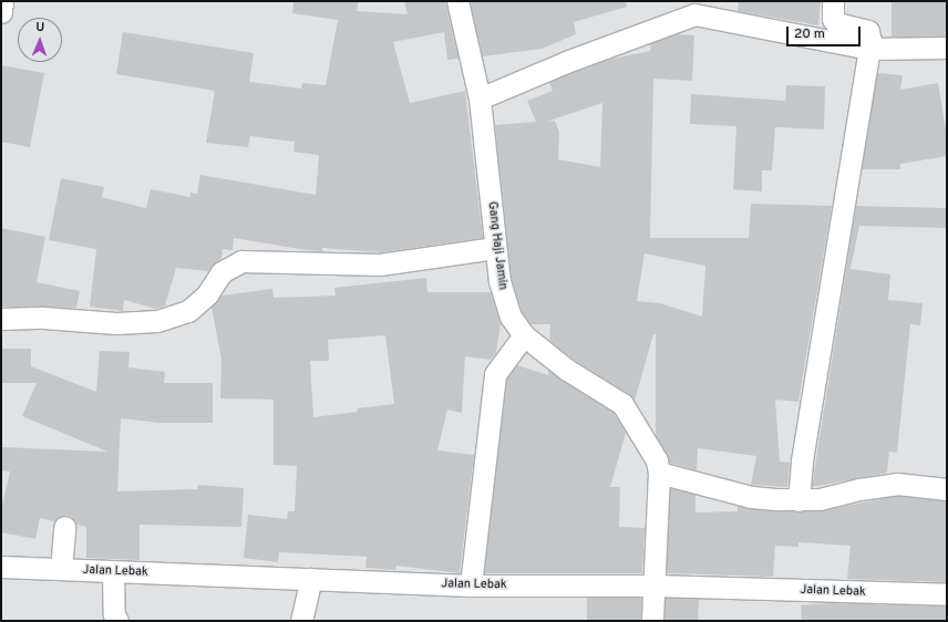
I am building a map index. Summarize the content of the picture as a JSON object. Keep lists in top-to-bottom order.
{
  "streets": {
    "street": ["Gang Haji Jamin", "Jalan Lebak"]
  },
  "crossings": [
    ["Gang Haji Jamin", "Jalan Lebak"]
  ],
  "scale_bar": "20 m",
  "north": "top"
}
